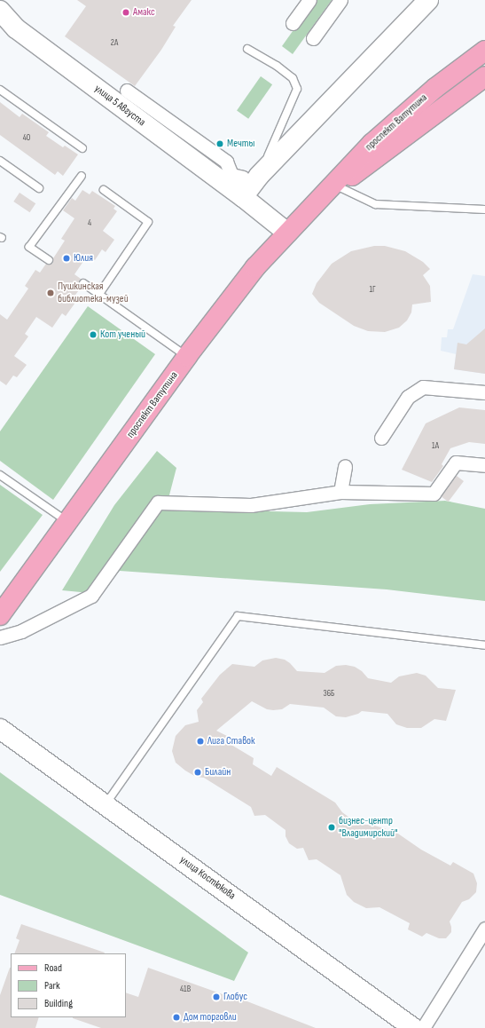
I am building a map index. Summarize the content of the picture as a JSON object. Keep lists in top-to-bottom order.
{
  "streets": {
    "main road": ["проспект Ватутина"],
    "street": ["улица 5 Августа", "улица Костюкова"]
  },
  "crossings": [
    ["улица 5 Августа", "проспект Ватутина"]
  ],
  "places": [
    "Амакс",
    "Мечты",
    "Юлия",
    "Пушкинская библиотека-музей",
    "Кот ученый",
    "Лига Ставок",
    "Билайн",
    "бизнес-центр \"Владимирский\"",
    "Глобус",
    "Дом торговли"
  ],
  "house_numbers": [
    "2А",
    "40",
    "4",
    "1Г",
    "1А",
    "36Б",
    "41В"
  ],
  "legend": ["Road", "Park", "Building"]
}
